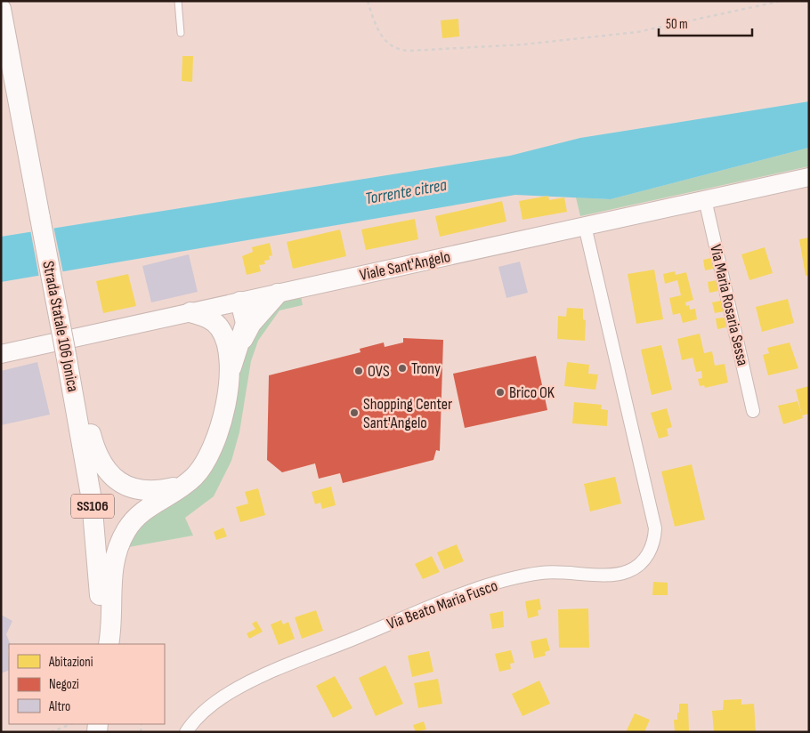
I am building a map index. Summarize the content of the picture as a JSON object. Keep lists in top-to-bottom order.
{
  "streets": {
    "main road": ["Viale Sant'Angelo", "Strada Statale 106 Jonica", "SS106"],
    "street": ["Via Maria Rosaria Sessa", "Via Beato Maria Fusco"]
  },
  "crossings": [
    ["Viale Sant'Angelo", "Via Maria Rosaria Sessa"],
    ["Viale Sant'Angelo", "Via Beato Maria Fusco"]
  ],
  "water": ["Torrente citrea"],
  "places": [
    "Trony",
    "OVS",
    "Brico OK",
    "Shopping Center Sant'Angelo"
  ],
  "legend": ["Abitazioni", "Negozi", "Altro"],
  "scale_bar": "50 m"
}
